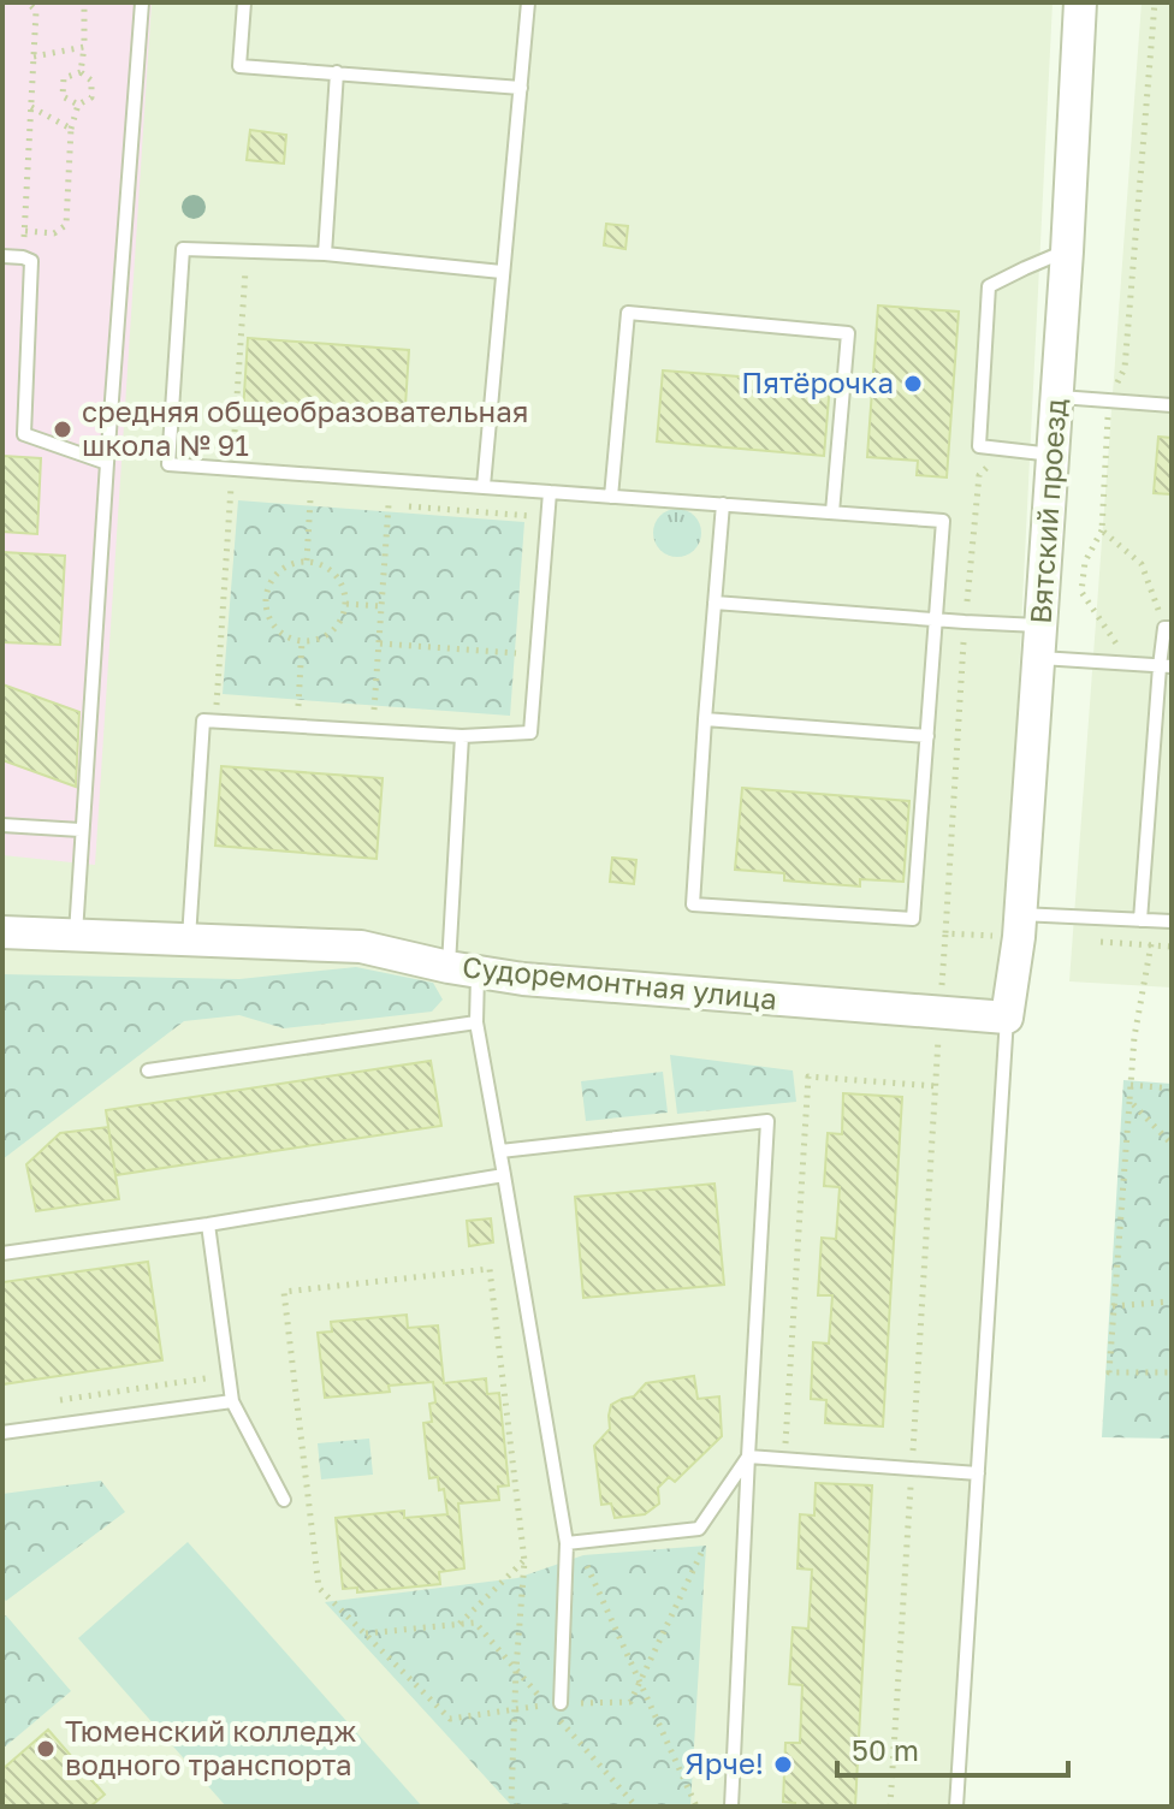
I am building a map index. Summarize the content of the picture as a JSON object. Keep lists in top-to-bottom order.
{
  "streets": {
    "street": ["Вятский проезд", "Судоремонтная улица"]
  },
  "crossings": [
    ["Вятский проезд", "Судоремонтная улица"]
  ],
  "places": [
    "Пятёрочка",
    "средняя общеобразовательная школа № 91",
    "Тюменский колледж водного транспорта",
    "Ярче!"
  ],
  "scale_bar": "50 m"
}
